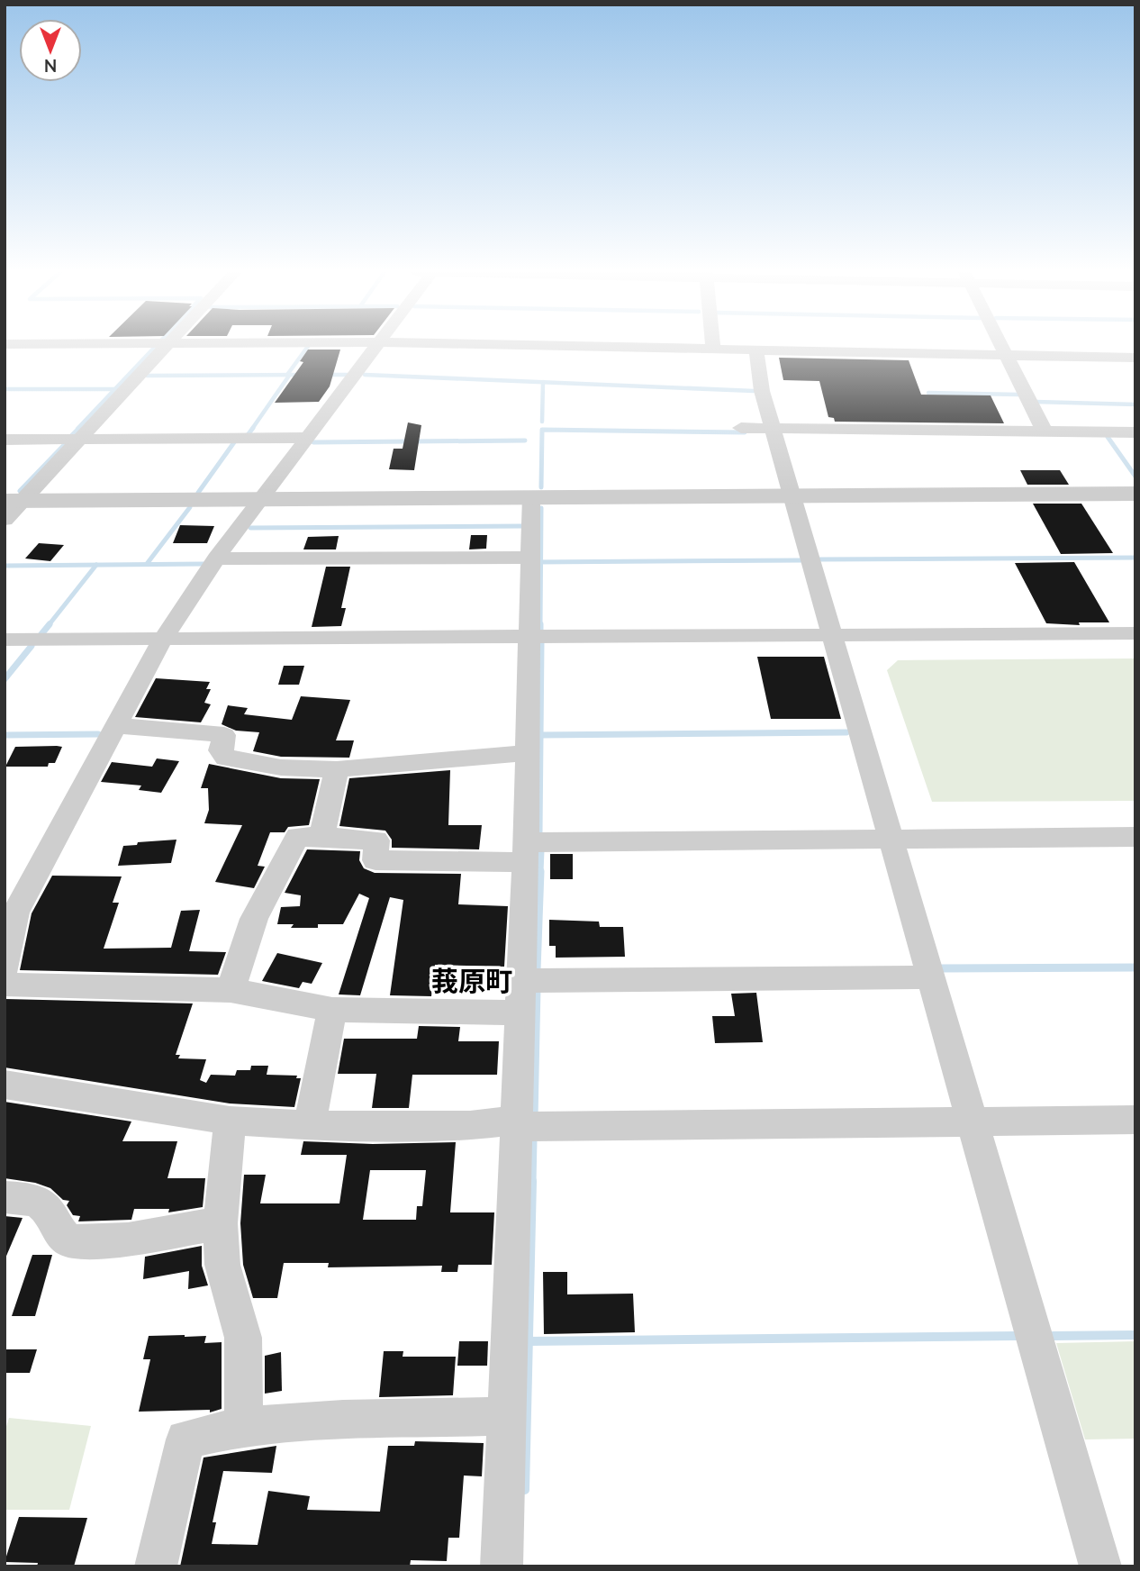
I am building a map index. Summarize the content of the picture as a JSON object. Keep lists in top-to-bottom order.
{
  "districts": ["莪原町"],
  "north": "bottom"
}
